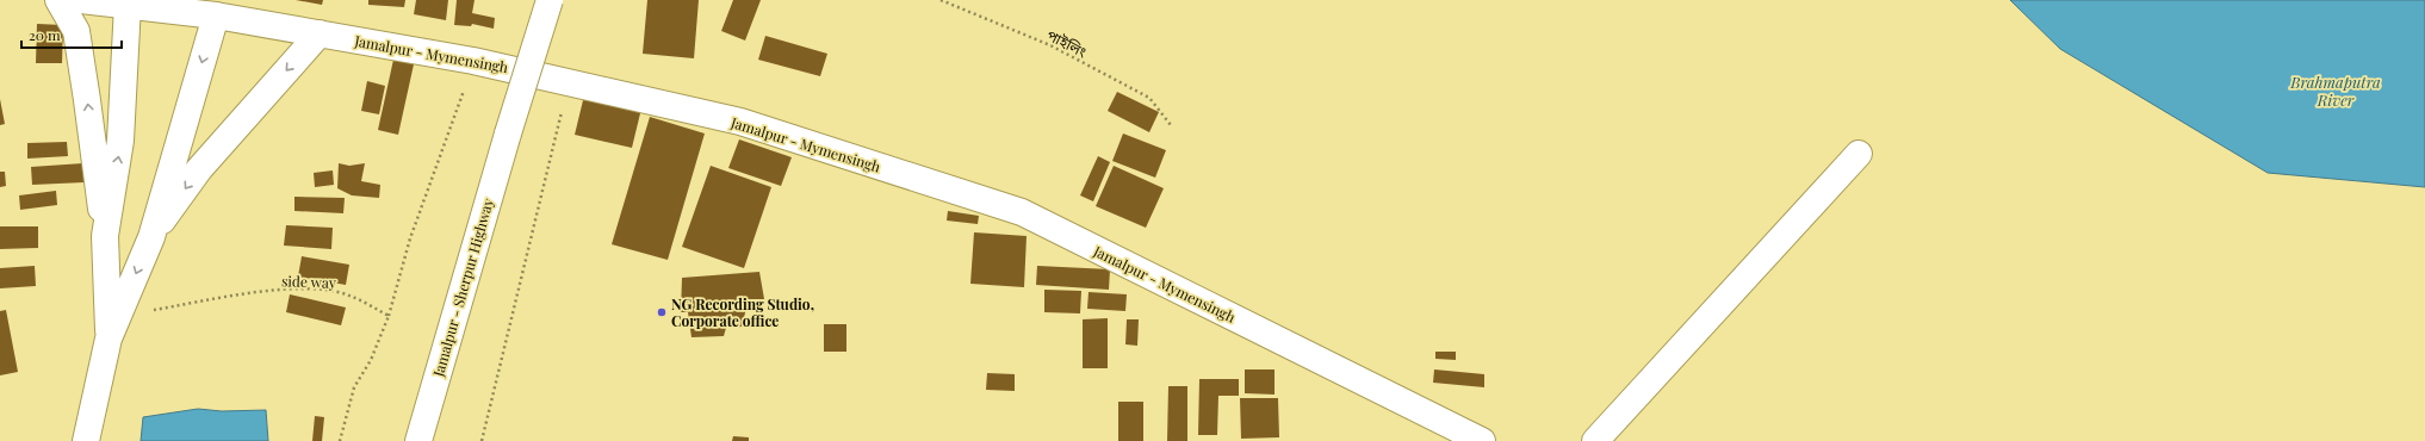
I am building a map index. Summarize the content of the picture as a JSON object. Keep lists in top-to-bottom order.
{
  "streets": {
    "main road": ["Jamalpur - Mymensingh", "Jamalpur - Sherpur Highway"],
    "path": ["পাইলিং", "side way"]
  },
  "water": ["Brahmaputra River"],
  "places": ["NG Recording Studio, Corporate office"],
  "scale_bar": "20 m"
}
